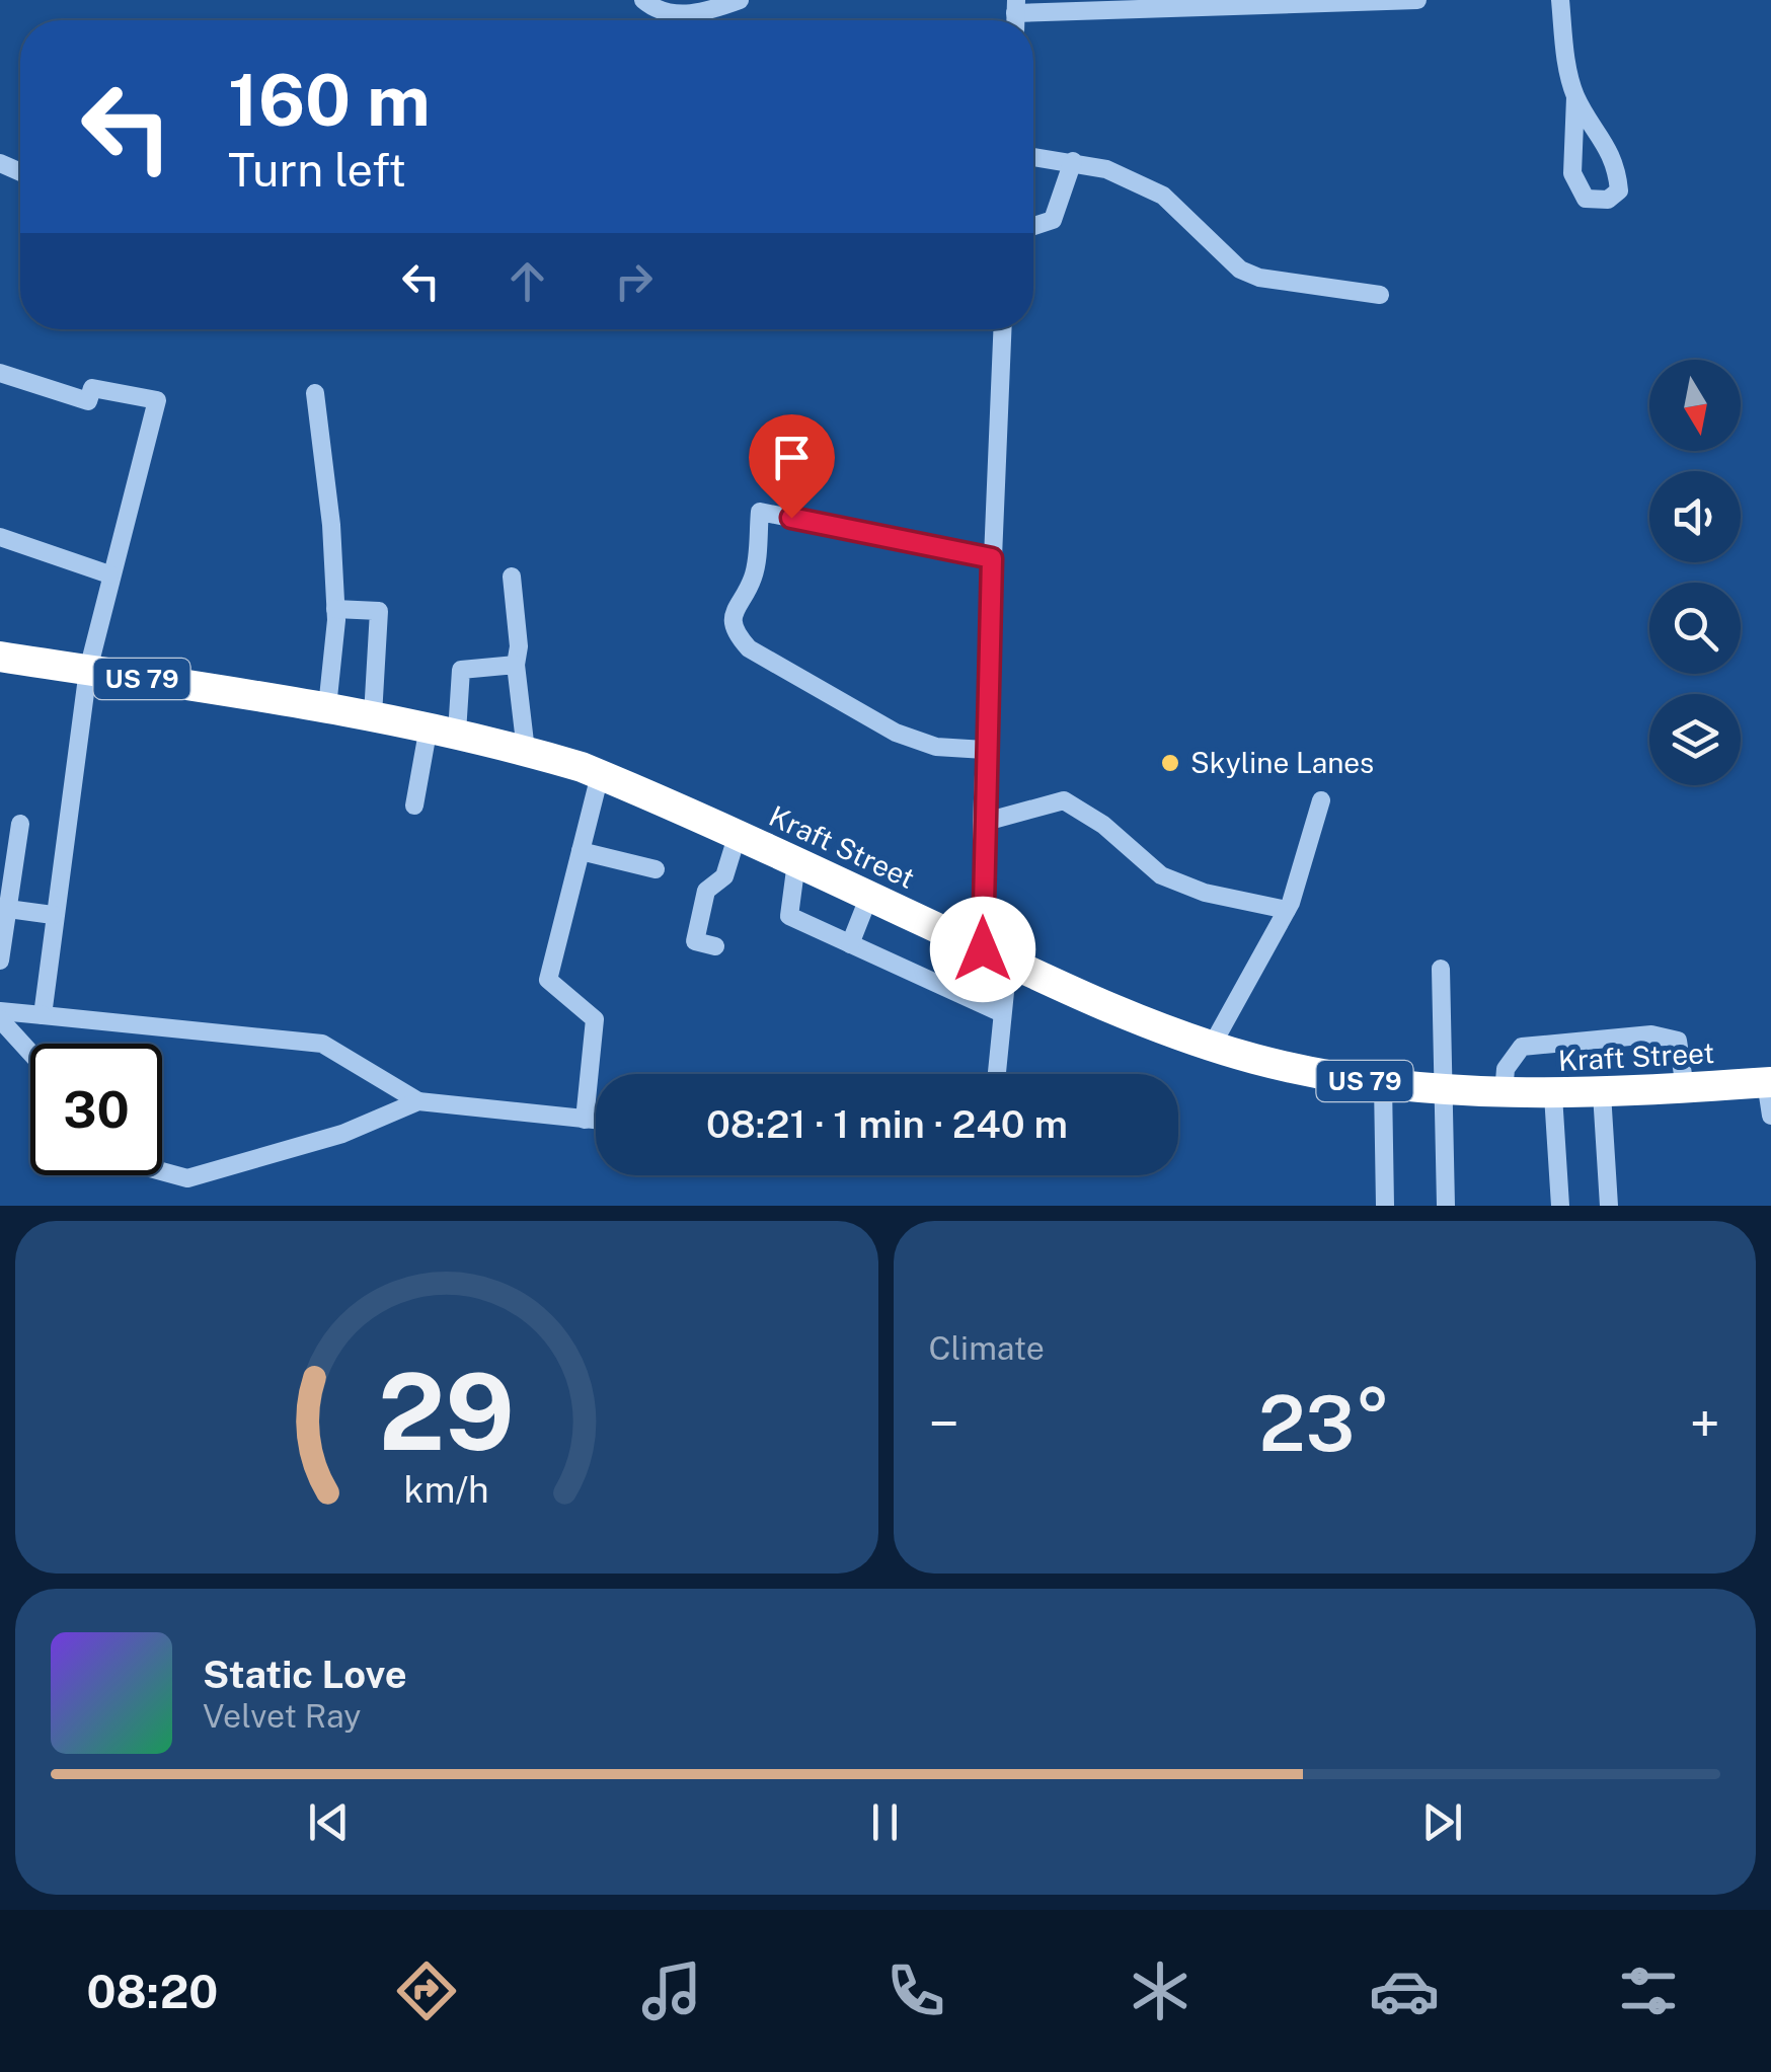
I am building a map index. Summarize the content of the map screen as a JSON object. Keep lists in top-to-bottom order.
{
  "streets": {
    "highway": ["US 79", "Kraft Street"]
  },
  "places": ["Skyline Lanes"],
  "north": "bottom",
  "page": {
    "turn": ["160 m", "Turn left"],
    "limit": "30",
    "trip": "08:21 · 1 min · 240 m",
    "tile": "Climate",
    "heat": ["−", "23°", "+"],
    "song": ["Static Love", "Velvet Ray"],
    "tabs": "08:20",
    "gauge": ["29", "km/h"]
  }
}
